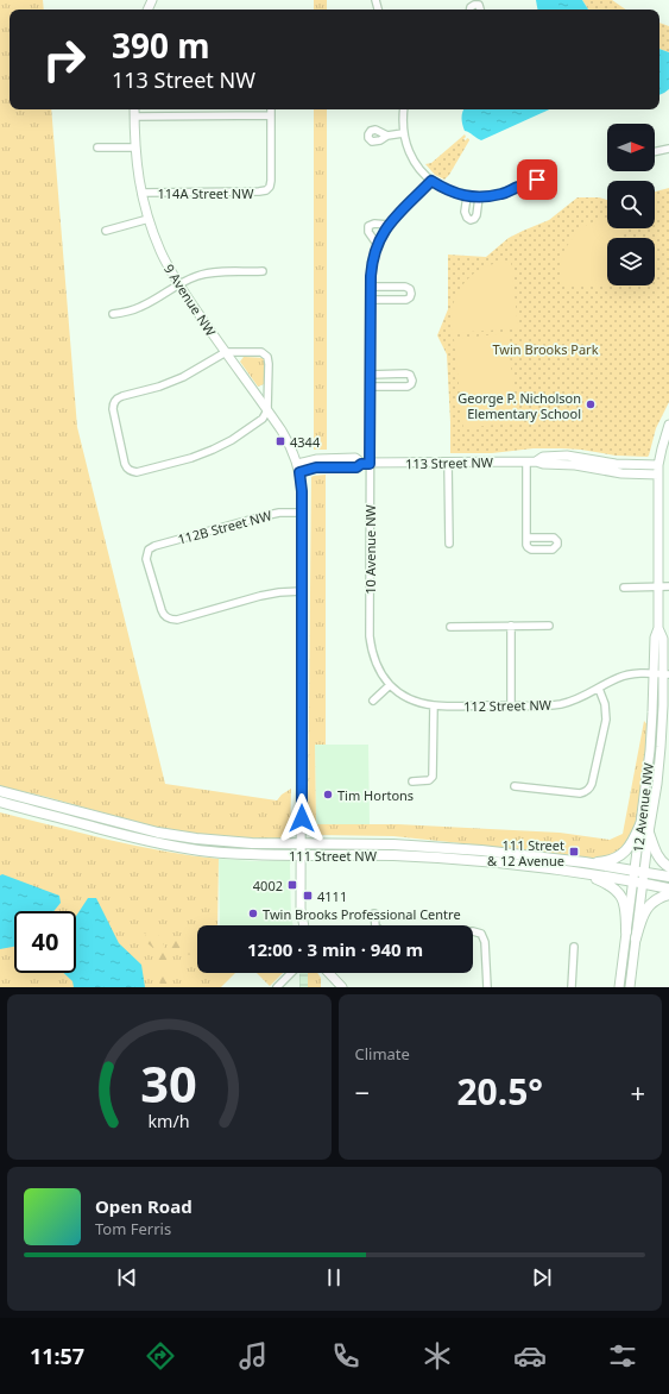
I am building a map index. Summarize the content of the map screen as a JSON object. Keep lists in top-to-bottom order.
{
  "streets": {
    "main road": ["111 Street NW"],
    "street": [
      "114A Street NW",
      "9 Avenue NW",
      "113 Street NW",
      "112B Street NW",
      "10 Avenue NW",
      "112 Street NW",
      "12 Avenue NW"
    ]
  },
  "crossings": [
    ["114A Street NW", "9 Avenue NW"],
    ["9 Avenue NW", "113 Street NW"],
    ["9 Avenue NW", "112B Street NW"],
    ["9 Avenue NW", "111 Street NW"],
    ["113 Street NW", "10 Avenue NW"],
    ["113 Street NW", "12 Avenue NW"],
    ["10 Avenue NW", "112 Street NW"],
    ["112 Street NW", "12 Avenue NW"],
    ["12 Avenue NW", "111 Street NW"]
  ],
  "parks": ["Twin Brooks Park"],
  "places": {
    "other": ["George P. Nicholson Elementary School", "Tim Hortons", "Twin Brooks Professional Centre"],
    "transit": [
      "4344",
      "111 Street & 12 Avenue",
      "4002",
      "4111"
    ]
  },
  "north": "right",
  "page": {
    "turn": ["390 m", "113 Street NW"],
    "limit": "40",
    "trip": "12:00 · 3 min · 940 m",
    "tile": "Climate",
    "heat": ["−", "20.5°", "+"],
    "song": ["Open Road", "Tom Ferris"],
    "tabs": "11:57",
    "gauge": ["30", "km/h"]
  }
}
